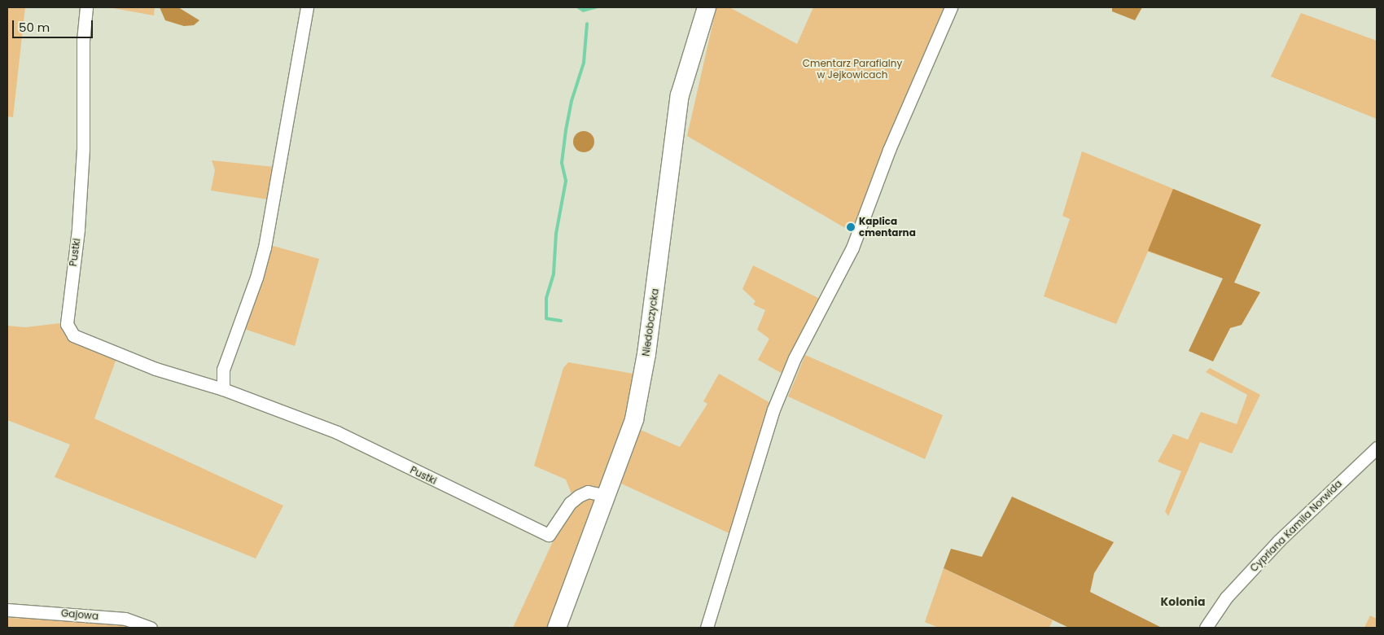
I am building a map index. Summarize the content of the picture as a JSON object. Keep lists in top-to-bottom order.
{
  "streets": {
    "street": [
      "Pustki",
      "Niedobczycka",
      "Cypriana Kamila Norwida",
      "Gajowa"
    ]
  },
  "crossings": [
    ["Pustki", "Niedobczycka"]
  ],
  "districts": ["Kolonia"],
  "parks": ["Cmentarz Parafialny w Jejkowicach"],
  "places": ["Kaplica cmentarna"],
  "scale_bar": "50 m"
}
